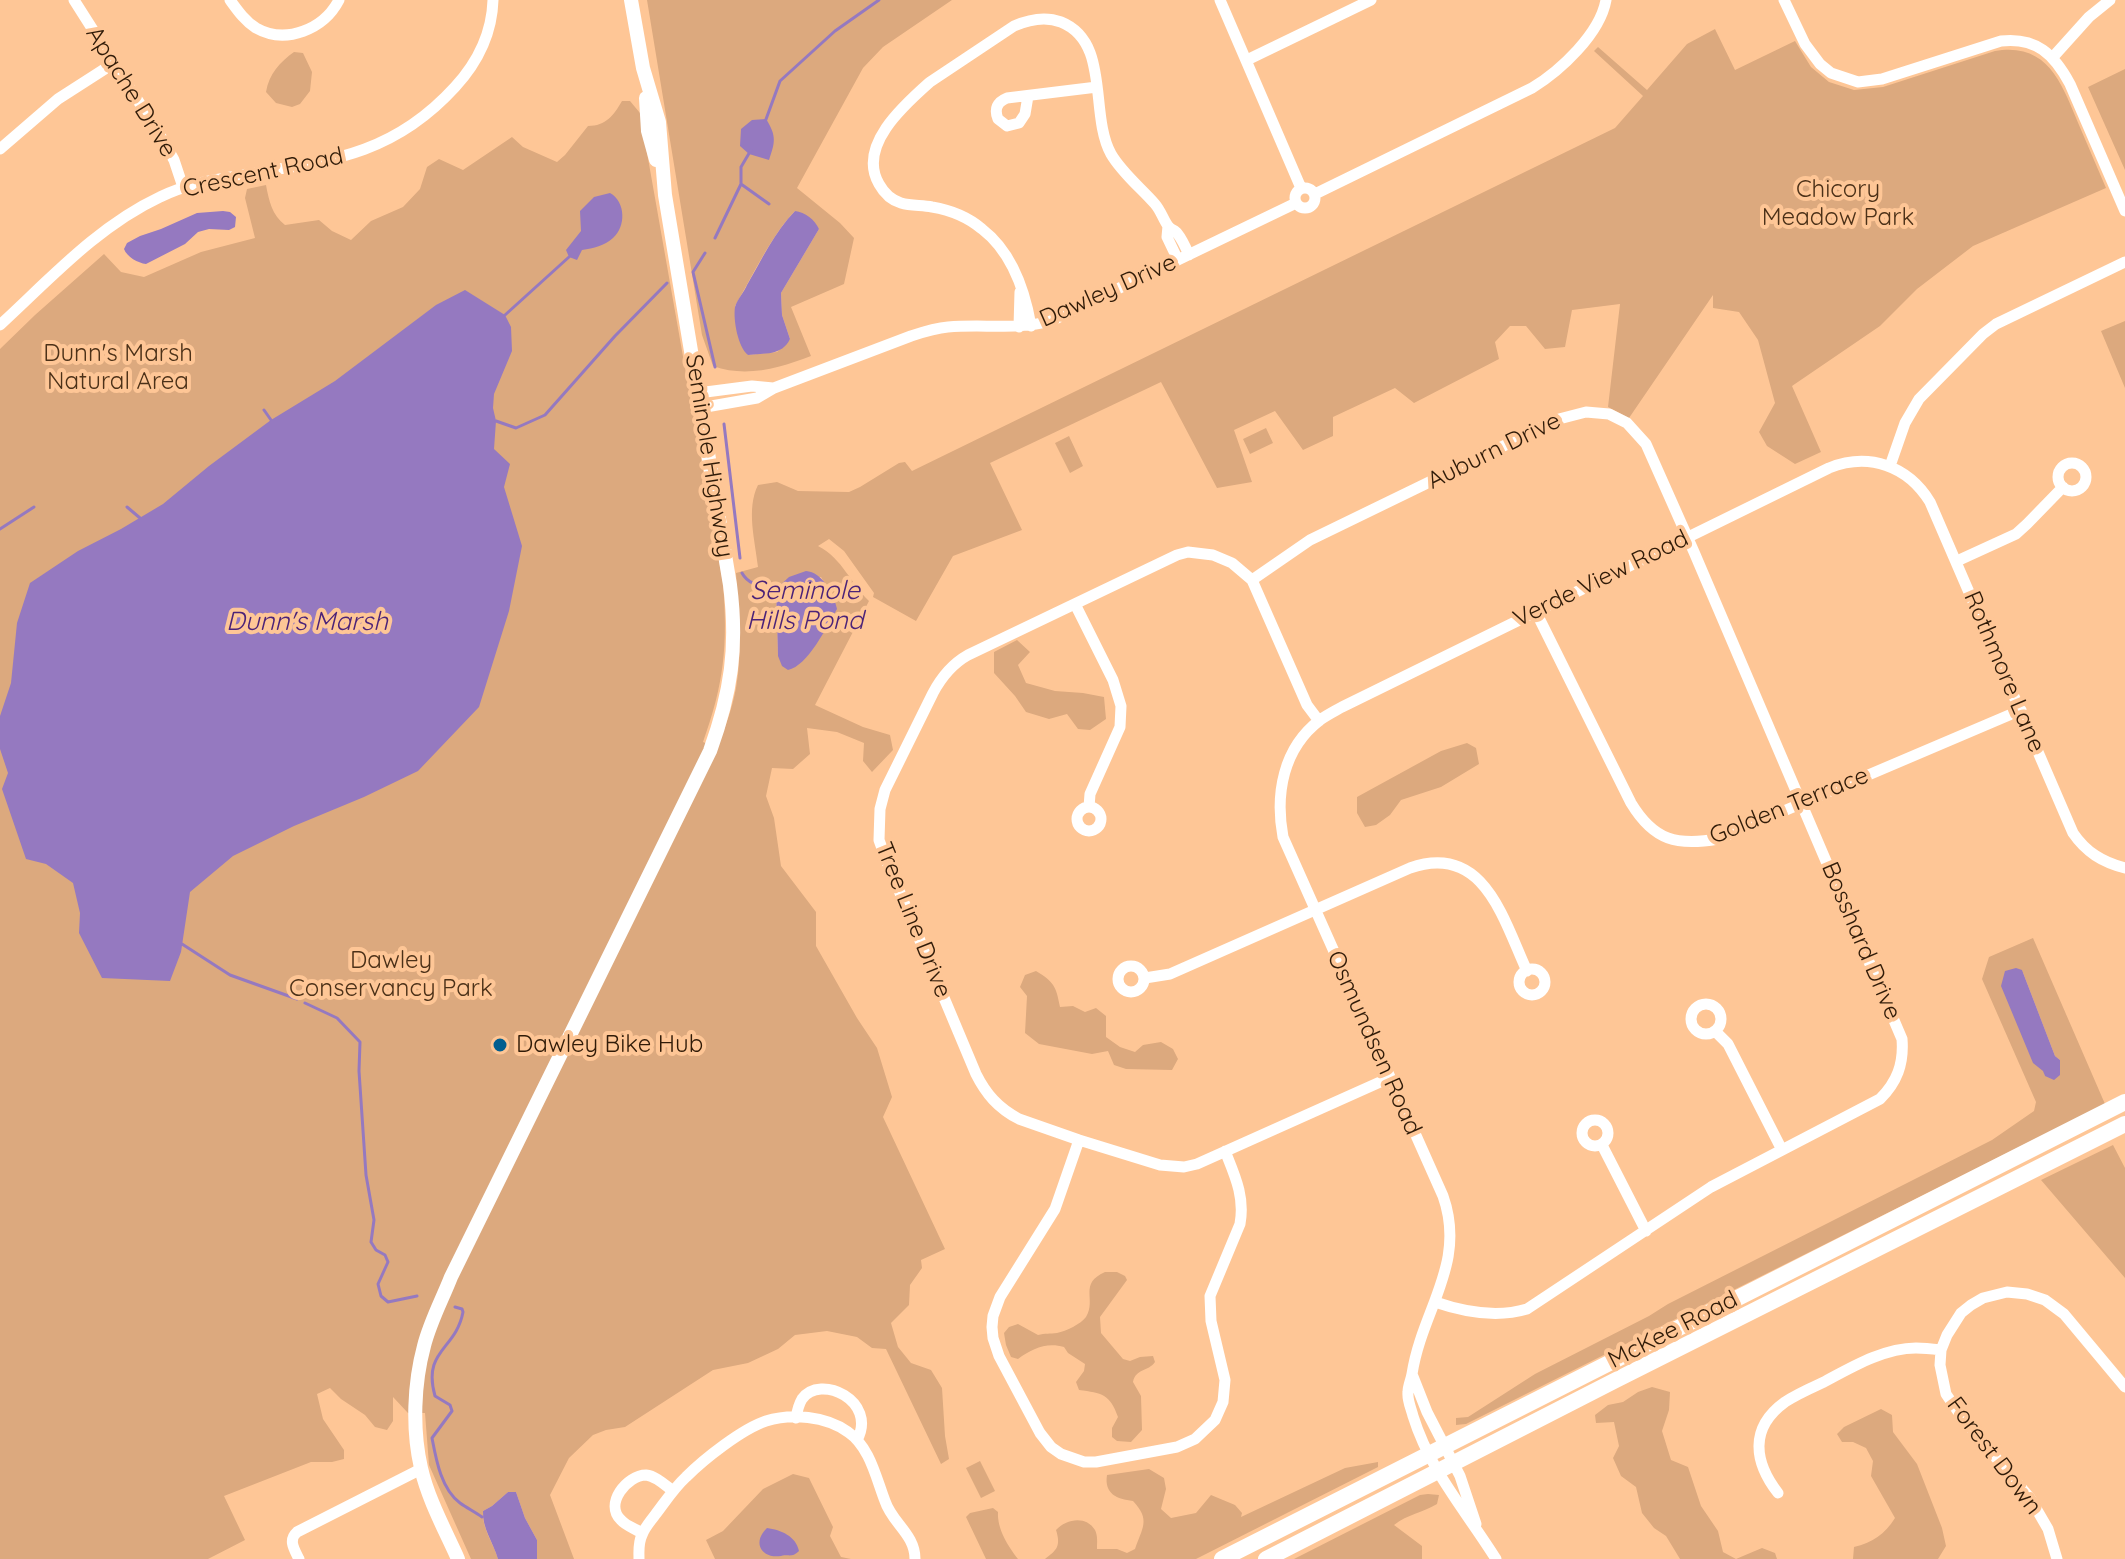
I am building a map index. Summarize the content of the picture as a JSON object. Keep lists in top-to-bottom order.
{
  "streets": {
    "main road": ["McKee Road"],
    "street": [
      "Apache Drive",
      "Crescent Road",
      "Dawley Drive",
      "Auburn Drive",
      "Seminole Highway",
      "Verde View Road",
      "Rothmore Lane",
      "Golden Terrace",
      "Tree Line Drive",
      "Bosshard Drive",
      "Osmundsen Road",
      "Forest Down"
    ]
  },
  "crossings": [
    ["Apache Drive", "Crescent Road"],
    ["Dawley Drive", "Seminole Highway"],
    ["Auburn Drive", "Verde View Road"],
    ["Auburn Drive", "Tree Line Drive"],
    ["Auburn Drive", "Bosshard Drive"],
    ["Verde View Road", "Rothmore Lane"],
    ["Verde View Road", "Golden Terrace"],
    ["Verde View Road", "Bosshard Drive"],
    ["Verde View Road", "Osmundsen Road"],
    ["Rothmore Lane", "Golden Terrace"],
    ["Golden Terrace", "Bosshard Drive"],
    ["Tree Line Drive", "Osmundsen Road"],
    ["Bosshard Drive", "Osmundsen Road"],
    ["Osmundsen Road", "McKee Road"]
  ],
  "water": ["Seminole Hills Pond", "Dunn's Marsh"],
  "parks": ["Chicory Meadow Park", "Dunn's Marsh Natural Area", "Dawley Conservancy Park"],
  "places": ["Dawley Bike Hub"]
}
